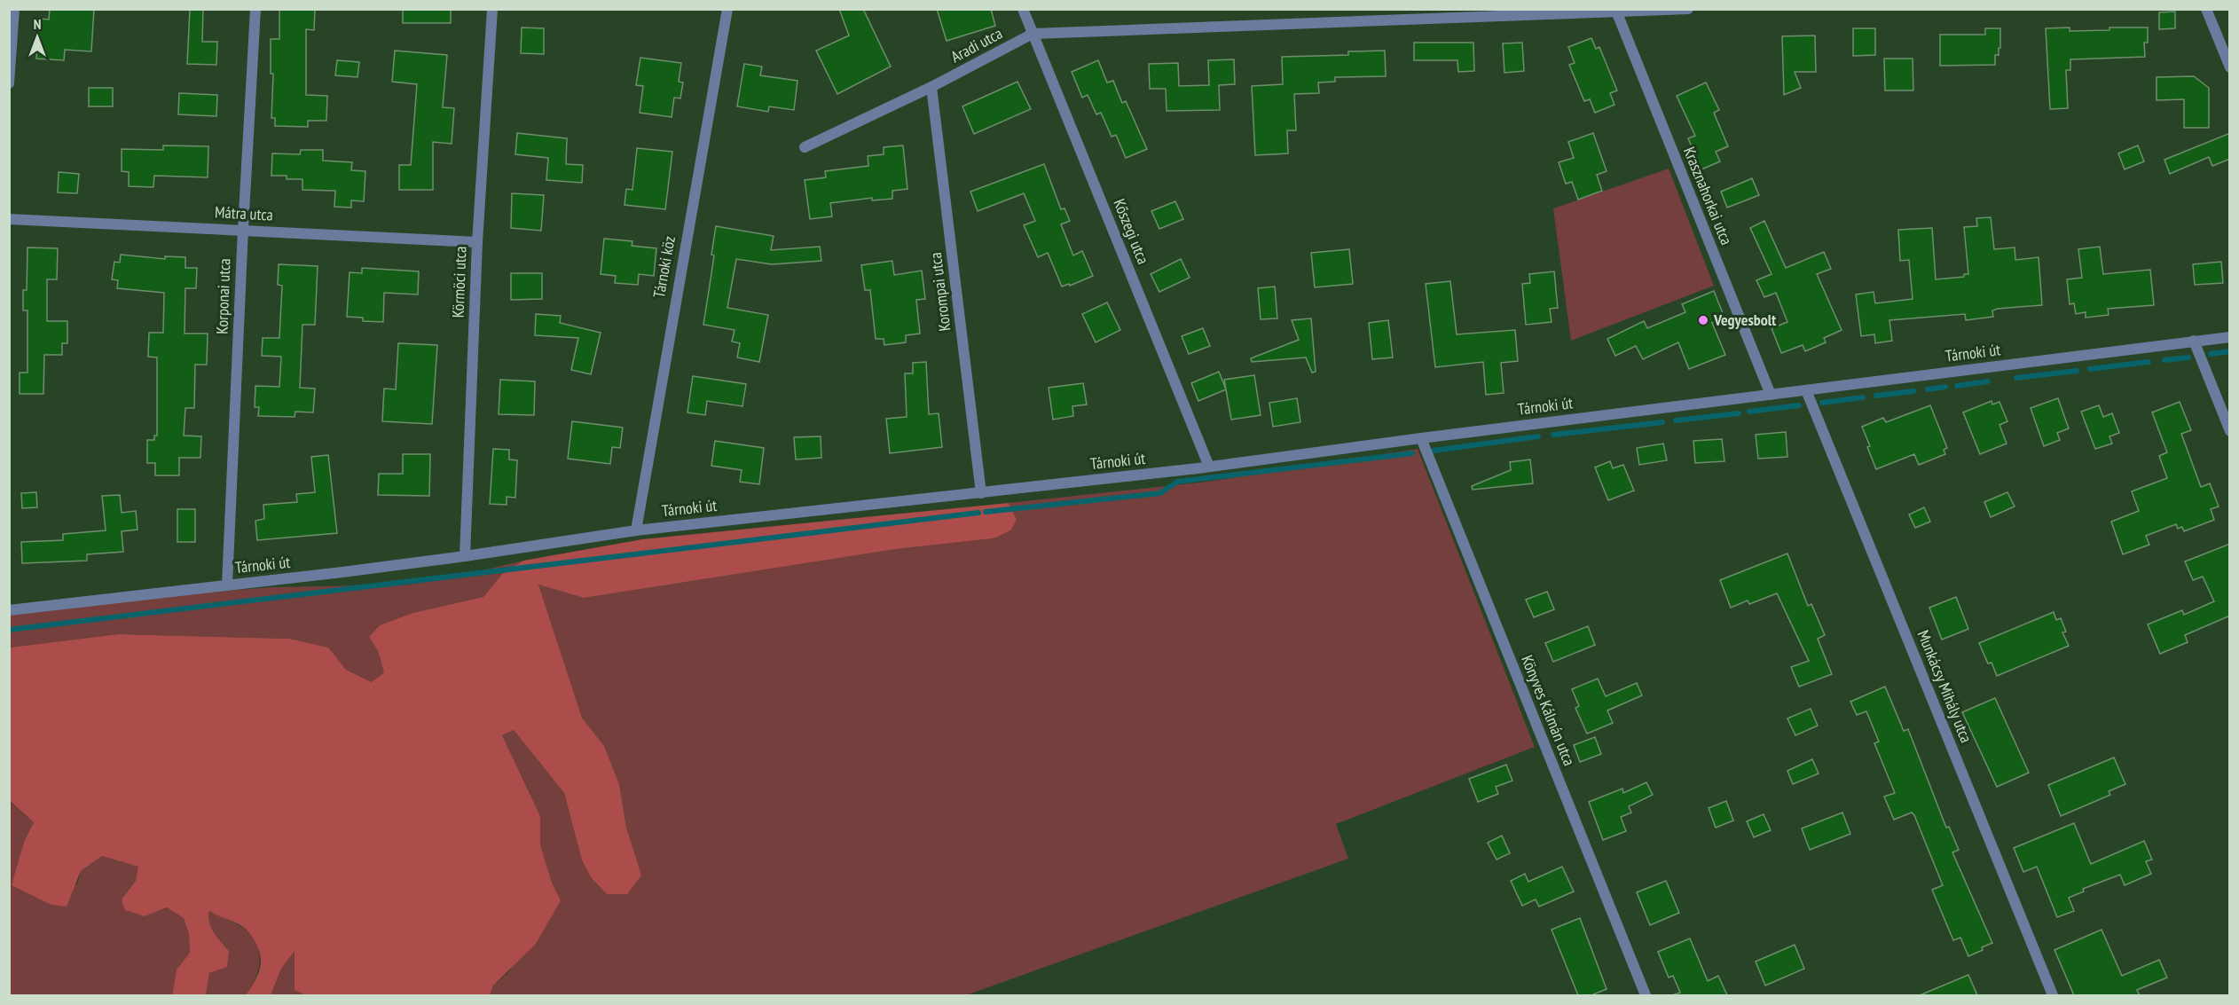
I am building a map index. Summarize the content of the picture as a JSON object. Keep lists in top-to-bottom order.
{
  "streets": {
    "street": [
      "Aradi utca",
      "Krasznahorkai utca",
      "Mátra utca",
      "Kőszegi utca",
      "Tárnoki köz",
      "Körmöci utca",
      "Korompai utca",
      "Korponai utca",
      "Tárnoki út",
      "Munkácsy Mihály utca",
      "Könyves Kálmán utca"
    ]
  },
  "crossings": [
    ["Aradi utca", "Krasznahorkai utca"],
    ["Aradi utca", "Kőszegi utca"],
    ["Aradi utca", "Korompai utca"],
    ["Krasznahorkai utca", "Tárnoki út"],
    ["Mátra utca", "Körmöci utca"],
    ["Mátra utca", "Korponai utca"],
    ["Kőszegi utca", "Tárnoki út"],
    ["Tárnoki köz", "Tárnoki út"],
    ["Körmöci utca", "Tárnoki út"],
    ["Korompai utca", "Tárnoki út"],
    ["Korponai utca", "Tárnoki út"],
    ["Tárnoki út", "Munkácsy Mihály utca"],
    ["Tárnoki út", "Könyves Kálmán utca"]
  ],
  "places": ["Vegyesbolt"],
  "north": "top"
}
